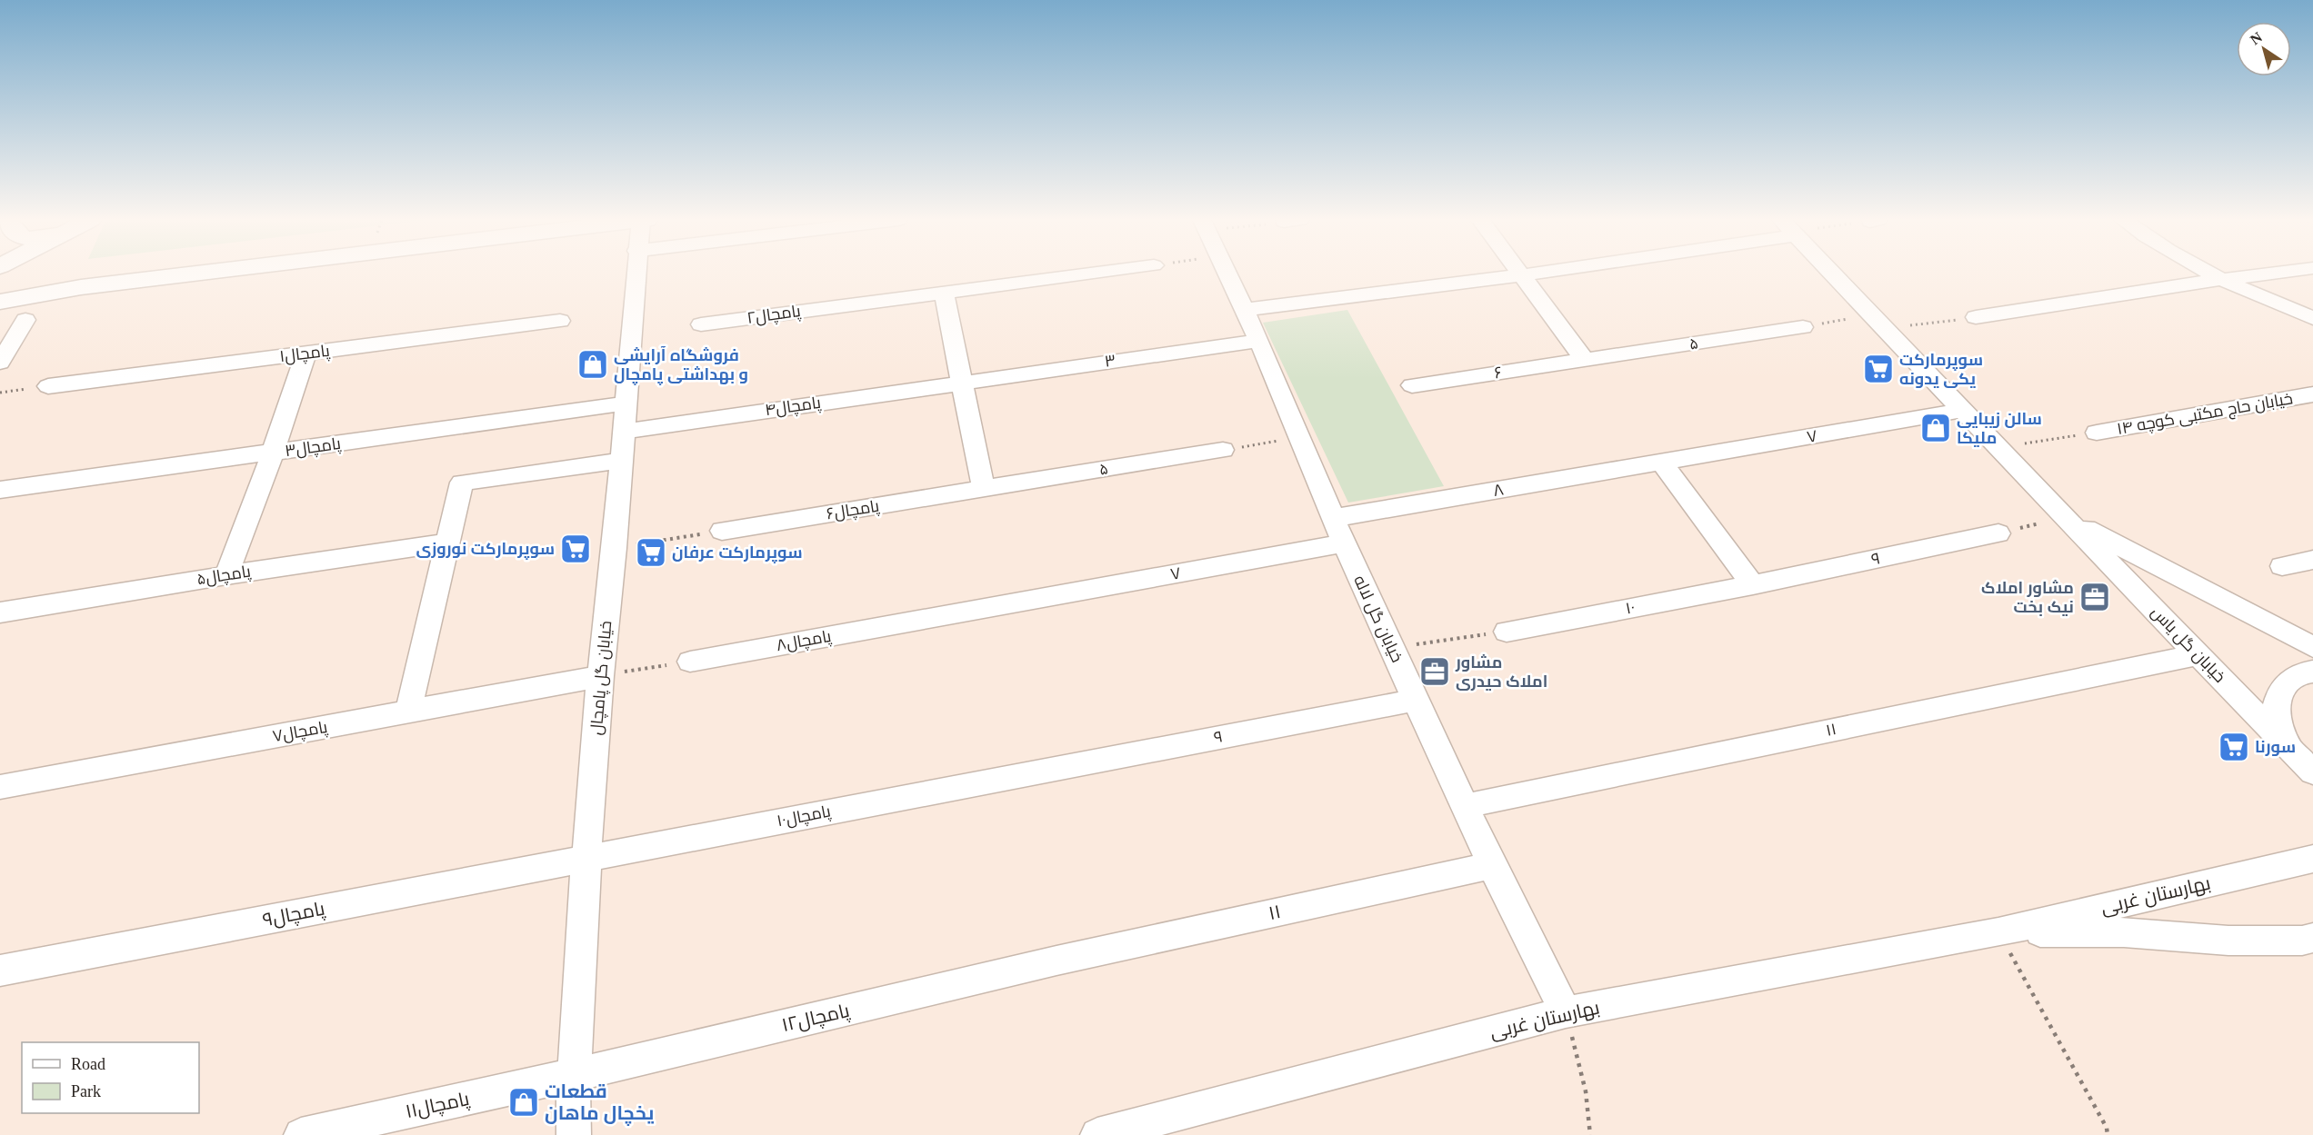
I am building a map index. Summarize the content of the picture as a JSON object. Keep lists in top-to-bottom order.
{
  "streets": {
    "street": [
      "پامچال۲",
      "۵",
      "پامچال۱",
      "۳",
      "۶",
      "پامچال۴",
      "خیابان حاج مکتبی کوچه ۱۴",
      "۷",
      "پامچال۳",
      "۸",
      "پامچال۶",
      "۹",
      "پامچال۵",
      "۱۰",
      "خیابان گل لاله",
      "پامچال۸",
      "خیابان گل یاس",
      "خیابان گل پامچال",
      "۱۱",
      "پامچال۷",
      "پامچال۱۰",
      "بهارستان غربی",
      "پامچال۹",
      "پامچال۱۲",
      "پامچال۱۱"
    ]
  },
  "crossings": [
    ["۵", "۶"],
    ["۵", "پامچال۶"],
    ["۳", "پامچال۴"],
    ["۳", "خیابان گل لاله"],
    ["پامچال۴", "خیابان گل پامچال"],
    ["۷", "۸"],
    ["۷", "خیابان گل لاله"],
    ["۷", "پامچال۸"],
    ["۷", "خیابان گل یاس"],
    ["پامچال۳", "خیابان گل پامچال"],
    ["۸", "خیابان گل لاله"],
    ["۹", "۱۰"],
    ["۹", "خیابان گل لاله"],
    ["۹", "پامچال۱۰"],
    ["خیابان گل لاله", "۱۱"],
    ["خیابان گل لاله", "بهارستان غربی"],
    ["خیابان گل یاس", "۱۱"],
    ["خیابان گل پامچال", "پامچال۷"],
    ["خیابان گل پامچال", "پامچال۱۰"],
    ["خیابان گل پامچال", "پامچال۹"],
    ["خیابان گل پامچال", "پامچال۱۲"],
    ["خیابان گل پامچال", "پامچال۱۱"],
    ["۱۱", "پامچال۱۲"],
    ["پامچال۱۰", "پامچال۹"],
    ["پامچال۱۲", "پامچال۱۱"]
  ],
  "places": {
    "shop": ["فروشگاه آرایشی و بهداشتی پامچال", "سالن زیبایی ملیکا", "قطعات یخچال ماهان"],
    "supermarket": [
      "سوپرمارکت یکی یدونه",
      "سوپرمارکت نوروزی",
      "سوپرمارکت عرفان",
      "سورنا"
    ],
    "office": ["مشاور املاک نیک بخت", "مشاور املاک حیدری"]
  },
  "legend": ["Road", "Park"],
  "north": "top left"
}
